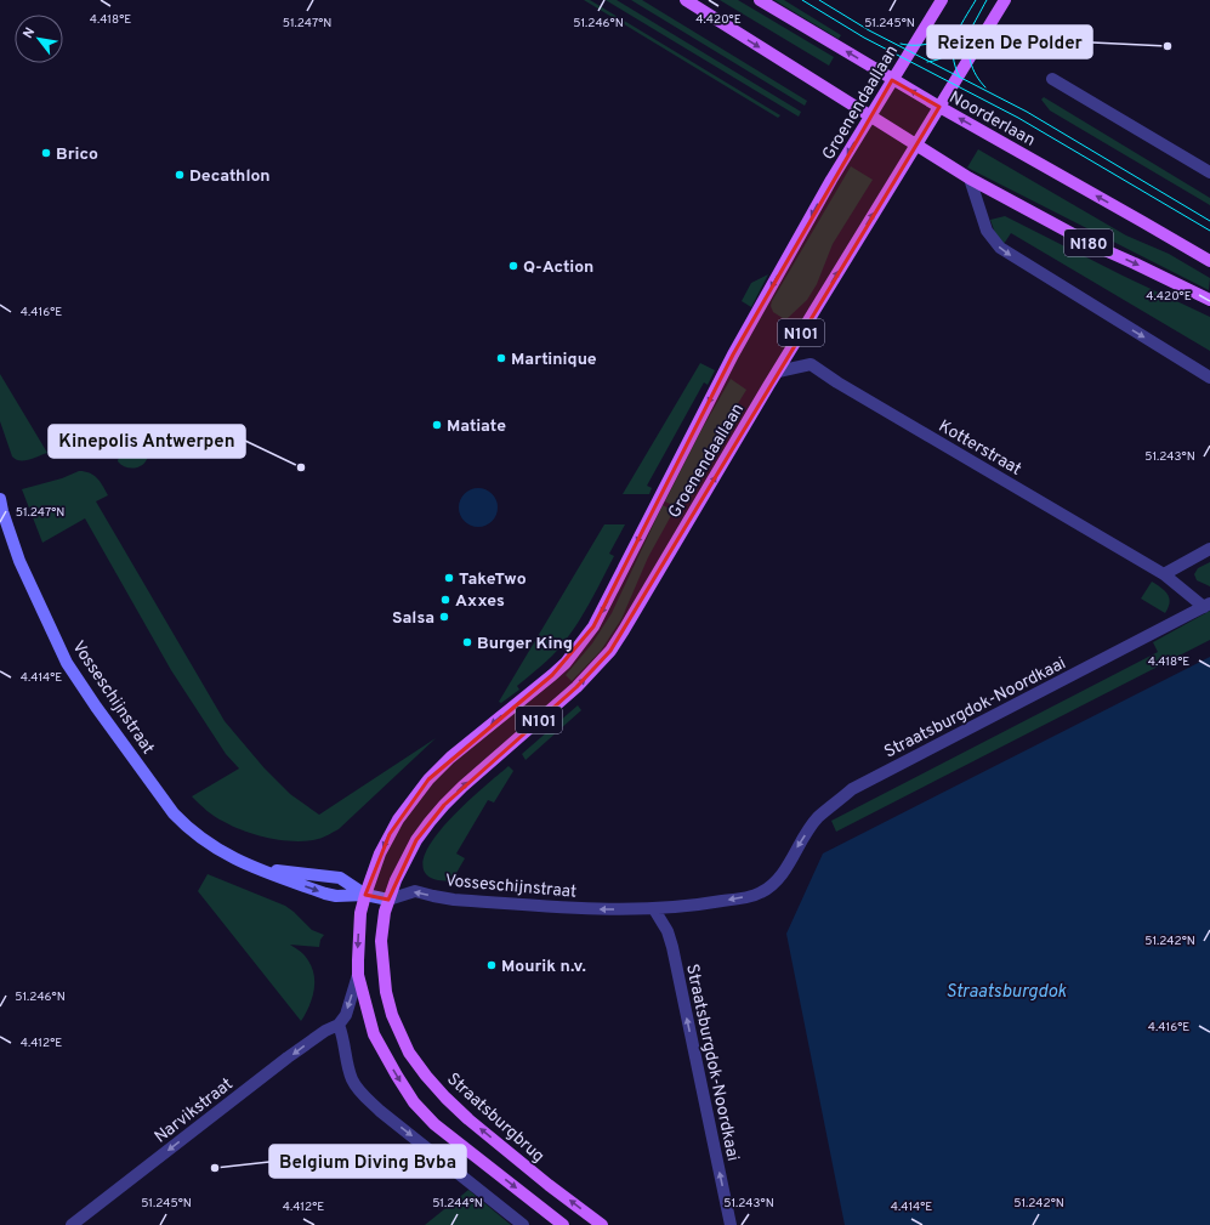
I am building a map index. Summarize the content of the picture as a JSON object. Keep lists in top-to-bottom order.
{
  "streets": {
    "main road": [
      "Groenendaallaan",
      "Noorderlaan",
      "N180",
      "N101",
      "Straatsburgbrug"
    ],
    "street": [
      "Kotterstraat",
      "Vosseschijnstraat",
      "Straatsburgdok-Noordkaai",
      "Narvikstraat"
    ]
  },
  "crossings": [
    ["Groenendaallaan", "Noorderlaan"],
    ["Groenendaallaan", "N180"],
    ["Groenendaallaan", "N101"],
    ["Groenendaallaan", "Kotterstraat"],
    ["Groenendaallaan", "Vosseschijnstraat"],
    ["Groenendaallaan", "Straatsburgbrug"],
    ["N101", "Vosseschijnstraat"],
    ["Kotterstraat", "Straatsburgdok-Noordkaai"],
    ["Vosseschijnstraat", "Straatsburgdok-Noordkaai"],
    ["Vosseschijnstraat", "Straatsburgbrug"]
  ],
  "one_way": ["Narvikstraat"],
  "water": ["Straatsburgdok"],
  "places": [
    "Reizen De Polder",
    "Brico",
    "Decathlon",
    "Q-Action",
    "Martinique",
    "Matiate",
    "Kinepolis Antwerpen",
    "TakeTwo",
    "Axxes",
    "Salsa",
    "Burger King",
    "Mourik n.v.",
    "Belgium Diving Bvba"
  ],
  "north": "top left",
  "coordinates": [
    "4.418°E",
    "4.420°E",
    "51.247°N",
    "51.246°N",
    "51.245°N",
    "4.416°E",
    "51.243°N",
    "4.414°E",
    "51.242°N",
    "4.412°E",
    "51.244°N"
  ]
}
